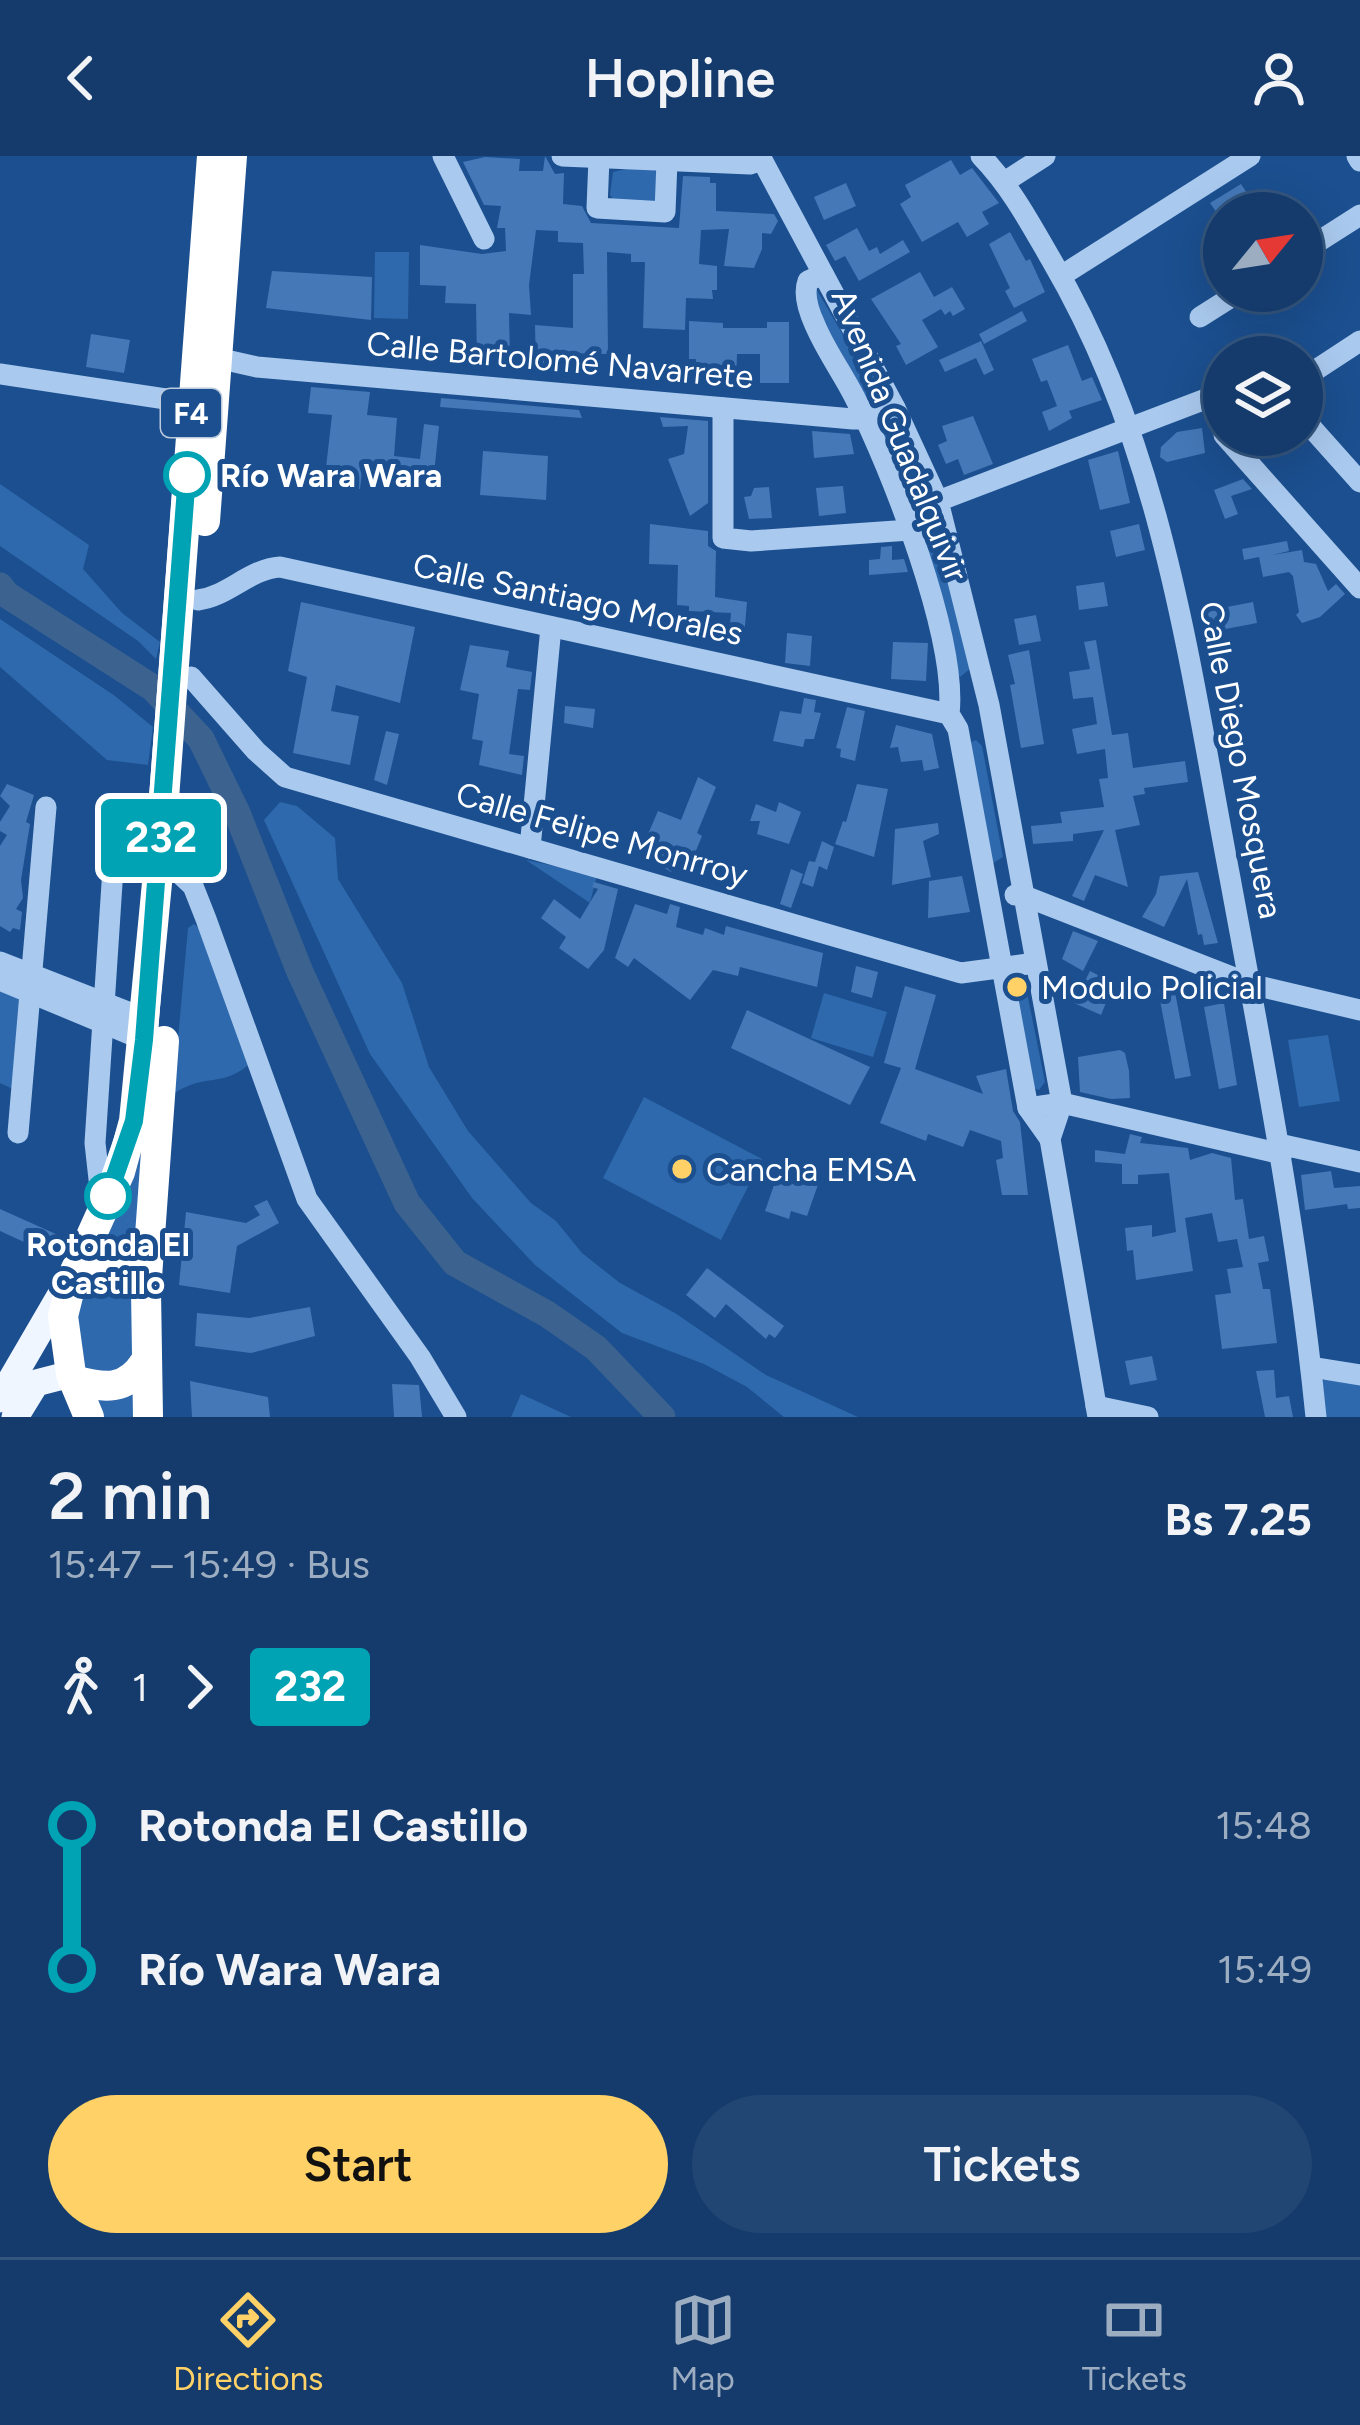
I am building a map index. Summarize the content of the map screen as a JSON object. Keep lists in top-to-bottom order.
{
  "streets": {
    "highway": ["F4"],
    "street": [
      "Calle Bartolomé Navarrete",
      "Avenida Guadalquivir",
      "Calle Santiago Morales",
      "Calle Diego Mosquera",
      "Calle Felipe Monrroy"
    ]
  },
  "crossings": [
    ["Calle Bartolomé Navarrete", "F4"],
    ["Calle Bartolomé Navarrete", "Avenida Guadalquivir"],
    ["F4", "Calle Santiago Morales"],
    ["F4", "Calle Felipe Monrroy"],
    ["Avenida Guadalquivir", "Calle Santiago Morales"],
    ["Avenida Guadalquivir", "Calle Felipe Monrroy"]
  ],
  "places": [
    "Río Wara Wara",
    "Modulo Policial",
    "Cancha EMSA",
    "Rotonda El Castillo"
  ],
  "lines": ["bus line 232"],
  "north": "top right",
  "page": {
    "header": "Hopline",
    "on_map": "232",
    "heading": ["2 min", "15:47 – 15:49 · Bus", "Bs 7.25"],
    "legs": ["1", "232"],
    "list": [
      {
        "name": "Rotonda El Castillo",
        "value": "15:48"
      },
      {
        "name": "Río Wara Wara",
        "value": "15:49"
      }
    ],
    "buttons": ["Start", "Tickets"],
    "tabs": ["Directions", "Map", "Tickets"]
  }
}
